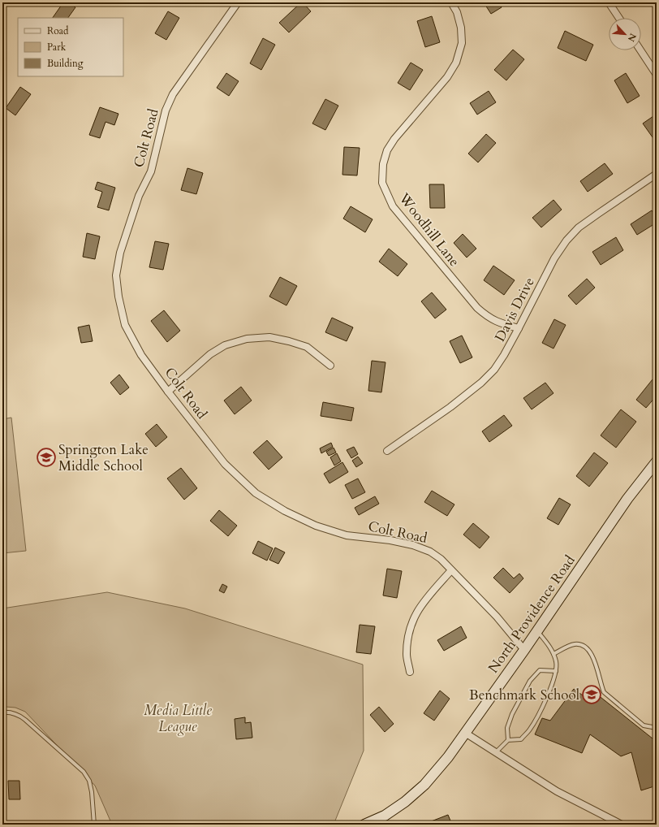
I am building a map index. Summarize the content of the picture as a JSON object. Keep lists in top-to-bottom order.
{
  "streets": {
    "main road": ["North Providence Road"],
    "street": ["Colt Road", "Woodhill Lane", "Davis Drive"]
  },
  "crossings": [
    ["Colt Road", "North Providence Road"],
    ["Woodhill Lane", "Davis Drive"]
  ],
  "parks": ["Media Little League"],
  "places": {
    "school or university": ["Springton Lake Middle School", "Benchmark School"]
  },
  "legend": ["Road", "Park", "Building"],
  "north": "bottom right"
}
